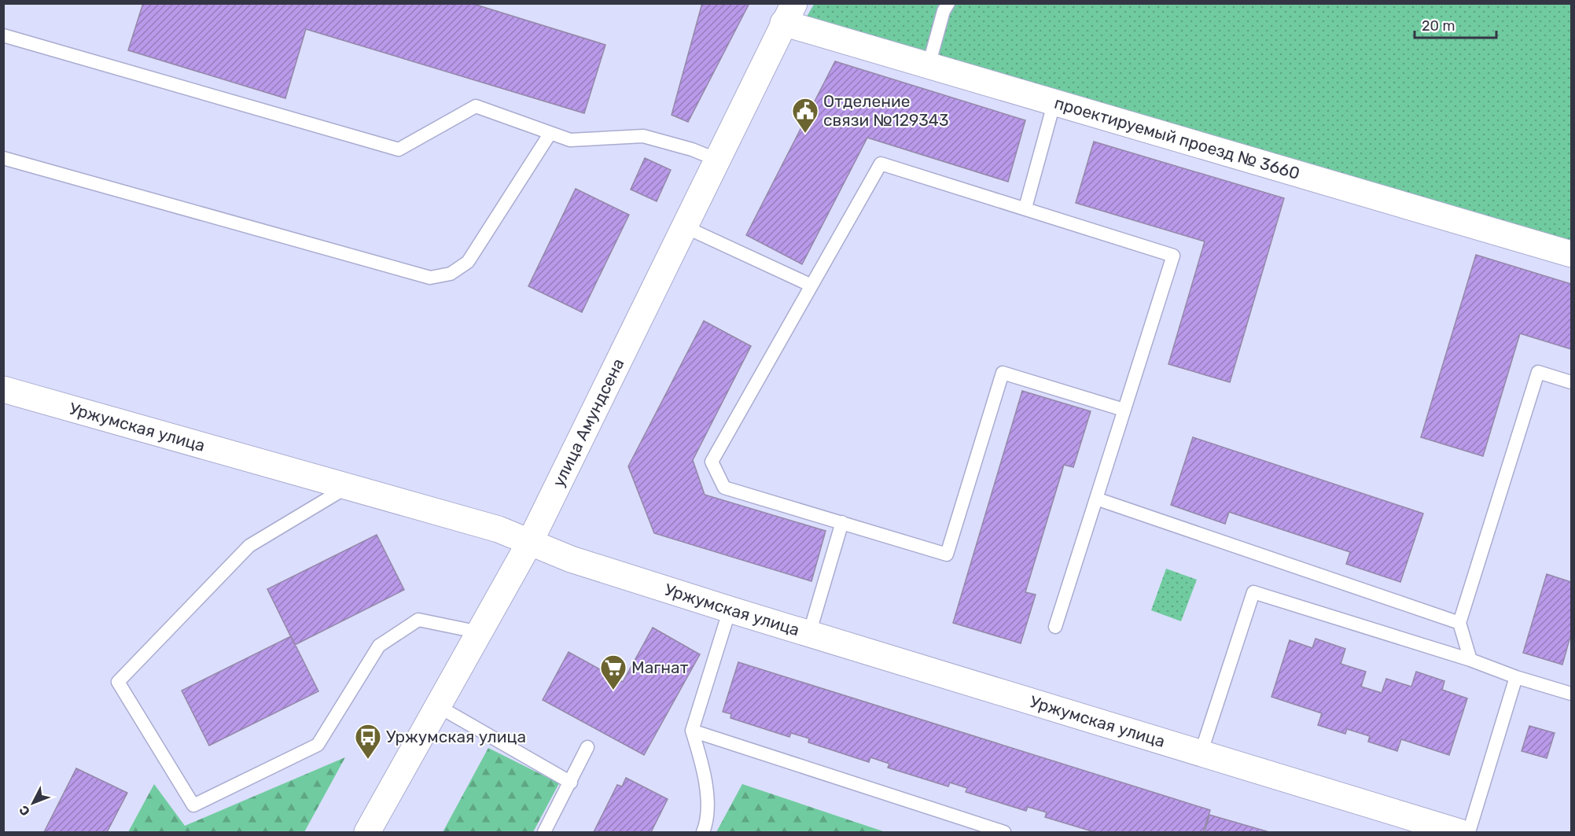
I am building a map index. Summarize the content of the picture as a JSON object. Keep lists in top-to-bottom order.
{
  "streets": {
    "street": ["проектируемый проезд № 3660", "улица Амундсена", "Уржумская улица"]
  },
  "crossings": [
    ["проектируемый проезд № 3660", "улица Амундсена"],
    ["улица Амундсена", "Уржумская улица"]
  ],
  "places": {
    "public building": ["Отделение связи №129343"],
    "supermarket": ["Магнат"],
    "bus stop": ["Уржумская улица"]
  },
  "scale_bar": "20 m",
  "north": "bottom left"
}
